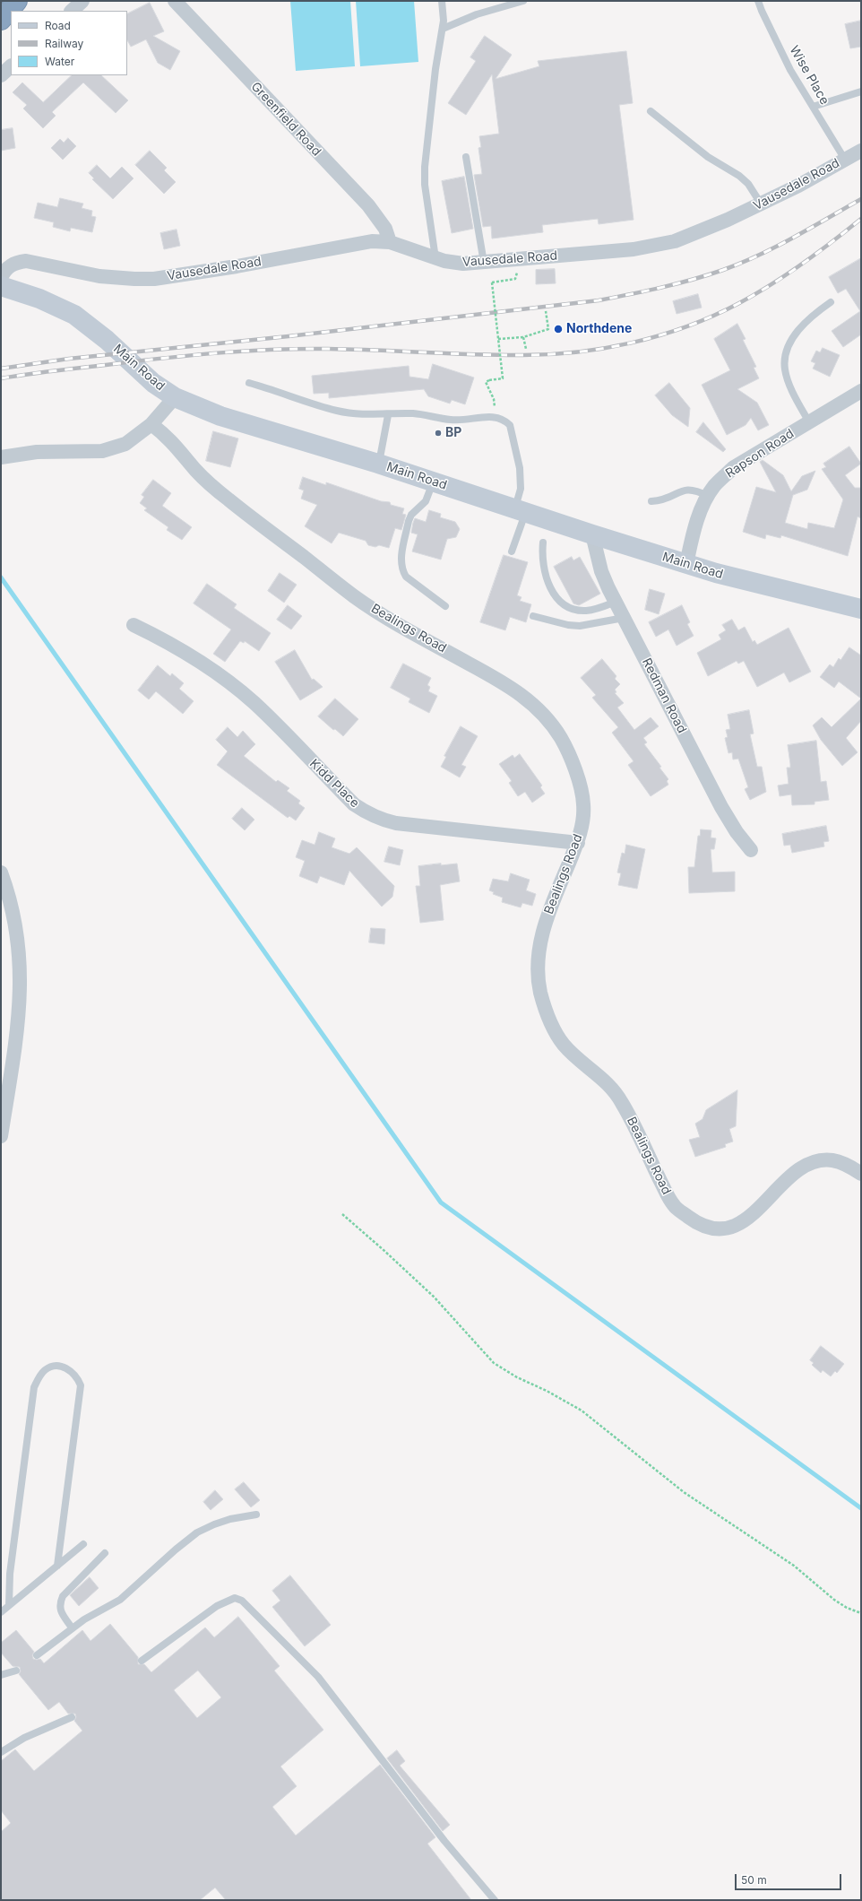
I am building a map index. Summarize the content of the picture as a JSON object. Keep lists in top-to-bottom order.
{
  "streets": {
    "main road": ["Main Road"],
    "street": [
      "Greenfield Road",
      "Vausedale Road",
      "Rapson Road",
      "Bealings Road",
      "Redman Road",
      "Kidd Place"
    ],
    "lane": ["Wise Place"]
  },
  "crossings": [
    ["Wise Place", "Vausedale Road"],
    ["Greenfield Road", "Vausedale Road"],
    ["Main Road", "Rapson Road"],
    ["Main Road", "Redman Road"],
    ["Bealings Road", "Kidd Place"]
  ],
  "places": ["Northdene", "BP"],
  "legend": ["Road", "Railway", "Water"],
  "scale_bar": "50 m"
}
